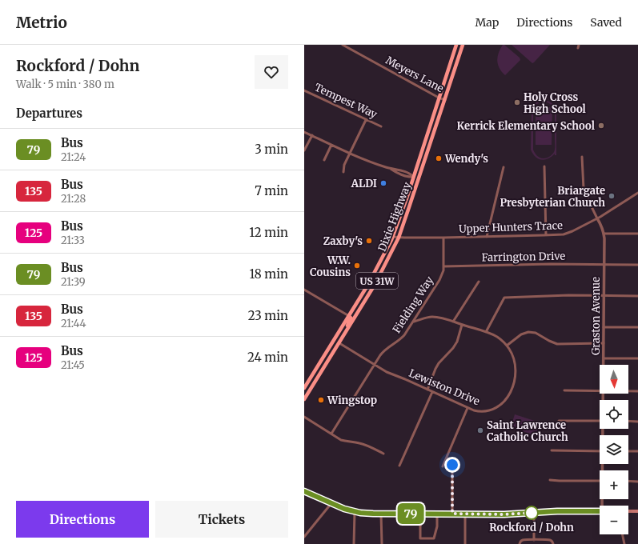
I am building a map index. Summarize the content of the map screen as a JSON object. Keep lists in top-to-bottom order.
{
  "streets": {
    "main road": ["Dixie Highway", "US 31W"],
    "street": [
      "Meyers Lane",
      "Tempest Way",
      "Upper Hunters Trace",
      "Farrington Drive",
      "Fielding Way",
      "Graston Avenue",
      "Lewiston Drive"
    ]
  },
  "crossings": [
    ["Meyers Lane", "Dixie Highway"],
    ["Dixie Highway", "Upper Hunters Trace"],
    ["Dixie Highway", "Lewiston Drive"],
    ["Upper Hunters Trace", "Fielding Way"],
    ["Upper Hunters Trace", "Graston Avenue"],
    ["Farrington Drive", "Fielding Way"],
    ["Farrington Drive", "Graston Avenue"],
    ["Fielding Way", "Lewiston Drive"]
  ],
  "places": [
    "Holy Cross High School",
    "Kerrick Elementary School",
    "Wendy's",
    "ALDI",
    "Briargate Presbyterian Church",
    "Zaxby's",
    "W.W. Cousins",
    "Wingstop",
    "Saint Lawrence Catholic Church",
    "Rockford / Dohn"
  ],
  "lines": ["bus line 79"],
  "north": "bottom",
  "page": {
    "header": "Metrio",
    "nav": ["Map", "Directions", "Saved"],
    "heading": [
      ["Rockford / Dohn", "Walk · 5 min · 380 m"],
      "Departures"
    ],
    "on_map": "79",
    "list": [
      {
        "mark": "79",
        "name": "Bus",
        "note": "21:24",
        "value": "3 min"
      },
      {
        "mark": "135",
        "name": "Bus",
        "note": "21:28",
        "value": "7 min"
      },
      {
        "mark": "125",
        "name": "Bus",
        "note": "21:33",
        "value": "12 min"
      },
      {
        "mark": "79",
        "name": "Bus",
        "note": "21:39",
        "value": "18 min"
      },
      {
        "mark": "135",
        "name": "Bus",
        "note": "21:44",
        "value": "23 min"
      },
      {
        "mark": "125",
        "name": "Bus",
        "note": "21:45",
        "value": "24 min"
      }
    ],
    "map_buttons": ["+", "−"],
    "buttons": ["Directions", "Tickets"]
  }
}
